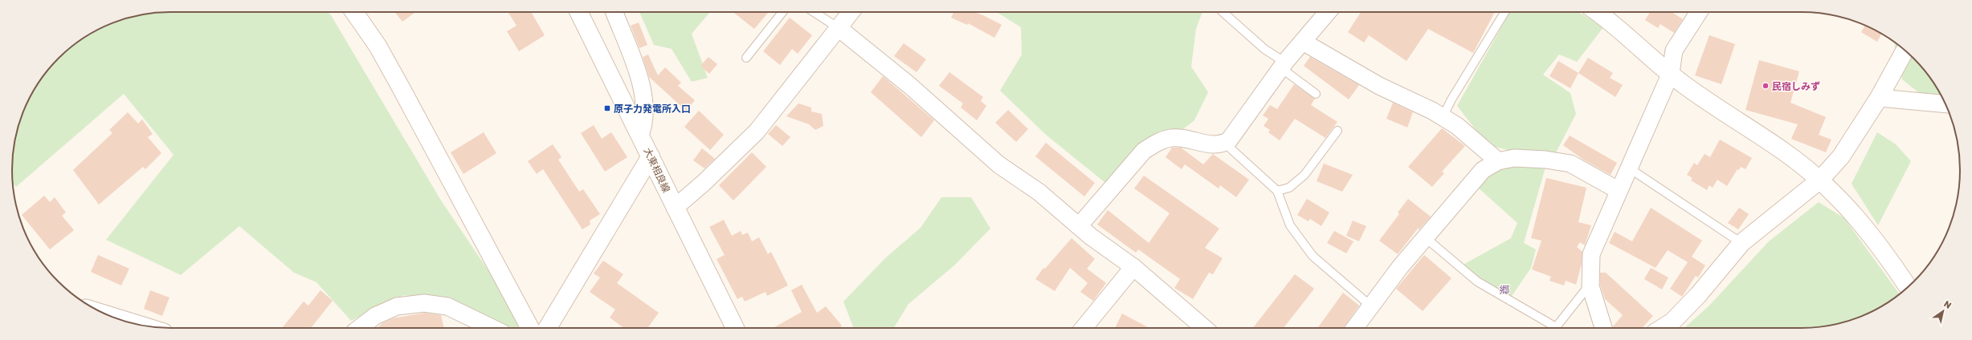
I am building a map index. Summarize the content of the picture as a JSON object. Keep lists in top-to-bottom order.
{
  "streets": {
    "street": ["大東相良線"]
  },
  "districts": ["郷"],
  "places": {
    "other": ["民宿しみず"],
    "transit": ["原子力発電所入口"]
  },
  "north": "top right"
}
